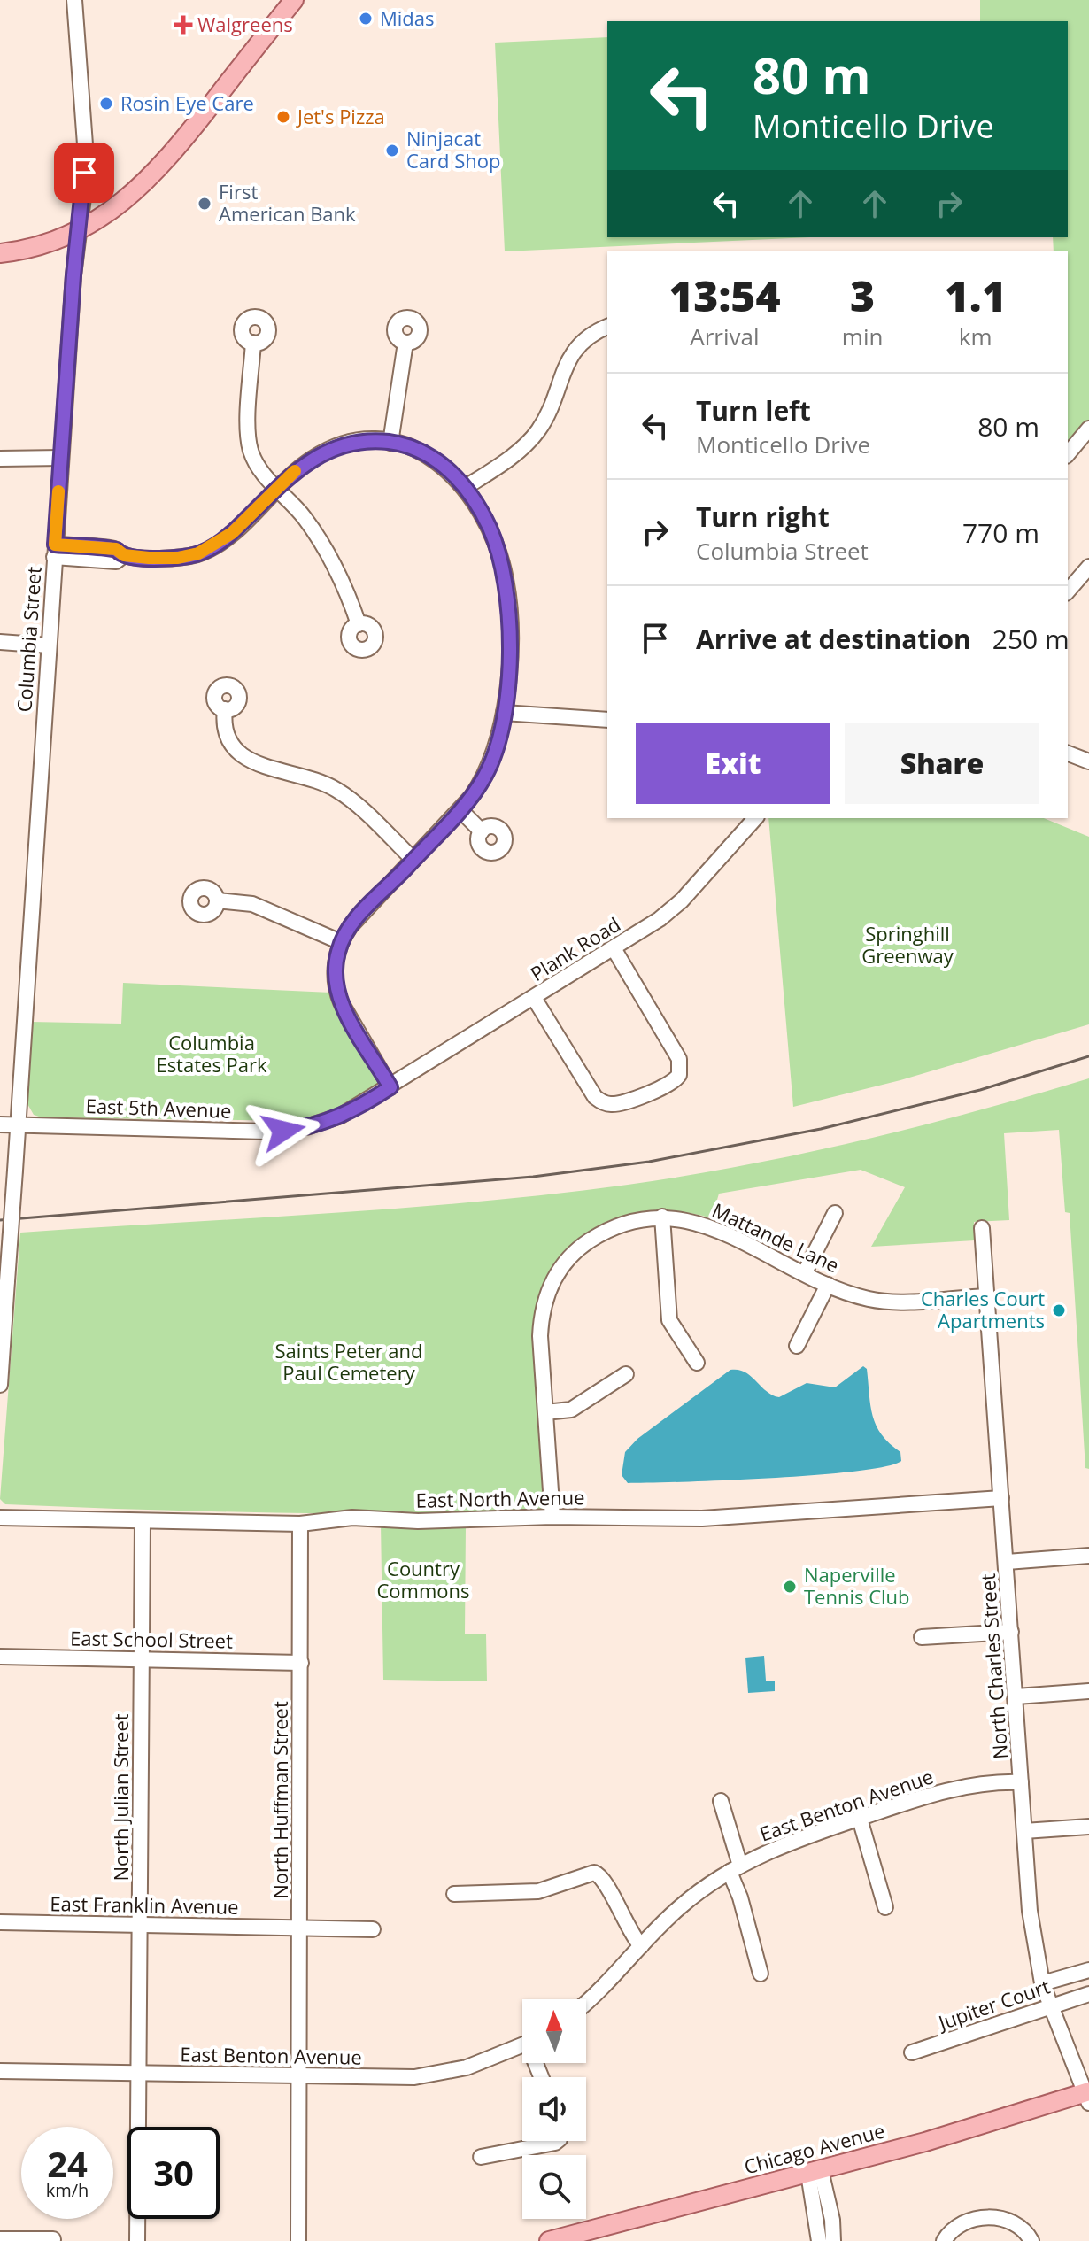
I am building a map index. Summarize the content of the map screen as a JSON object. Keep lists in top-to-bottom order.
{
  "streets": {
    "main road": ["Chicago Avenue"],
    "street": [
      "Columbia Street",
      "Plank Road",
      "East 5th Avenue",
      "Mattande Lane",
      "East North Avenue",
      "East School Street",
      "North Charles Street",
      "North Julian Street",
      "North Huffman Street",
      "East Benton Avenue",
      "East Franklin Avenue",
      "Jupiter Court"
    ]
  },
  "crossings": [
    ["Columbia Street", "East 5th Avenue"],
    ["Plank Road", "East 5th Avenue"],
    ["Mattande Lane", "East North Avenue"],
    ["Mattande Lane", "North Charles Street"],
    ["East North Avenue", "North Charles Street"],
    ["East North Avenue", "North Julian Street"],
    ["East North Avenue", "North Huffman Street"],
    ["East School Street", "North Julian Street"],
    ["East School Street", "North Huffman Street"],
    ["North Charles Street", "East Benton Avenue"],
    ["North Charles Street", "Jupiter Court"],
    ["North Charles Street", "Chicago Avenue"],
    ["North Julian Street", "East Benton Avenue"],
    ["North Julian Street", "East Franklin Avenue"],
    ["North Huffman Street", "East Benton Avenue"],
    ["North Huffman Street", "East Franklin Avenue"]
  ],
  "parks": [
    "Springhill Greenway",
    "Columbia Estates Park",
    "Saints Peter and Paul Cemetery",
    "Country Commons"
  ],
  "places": {
    "other": [
      "Midas",
      "Rosin Eye Care",
      "Jet's Pizza",
      "Ninjacat Card Shop",
      "First American Bank",
      "Charles Court Apartments",
      "Naperville Tennis Club"
    ],
    "health": ["Walgreens"]
  },
  "north": "top",
  "page": {
    "turn": ["80 m", "Monticello Drive"],
    "eta": [
      "13:54",
      "Arrival",
      "3",
      "min",
      "1.1",
      "km"
    ],
    "list": [
      {
        "name": "Turn left",
        "note": "Monticello Drive",
        "value": "80 m"
      },
      {
        "name": "Turn right",
        "note": "Columbia Street",
        "value": "770 m"
      },
      {
        "name": "Arrive at destination",
        "value": "250 m"
      }
    ],
    "buttons": ["Exit", "Share"],
    "speed": "24 km/h",
    "limit": "30"
  }
}
